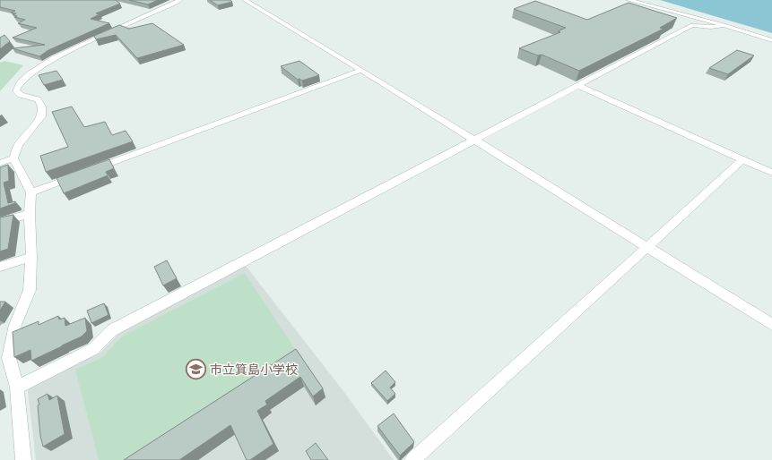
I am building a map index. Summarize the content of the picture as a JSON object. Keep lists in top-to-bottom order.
{
  "places": {
    "school or university": ["市立箕島小学校"]
  }
}
